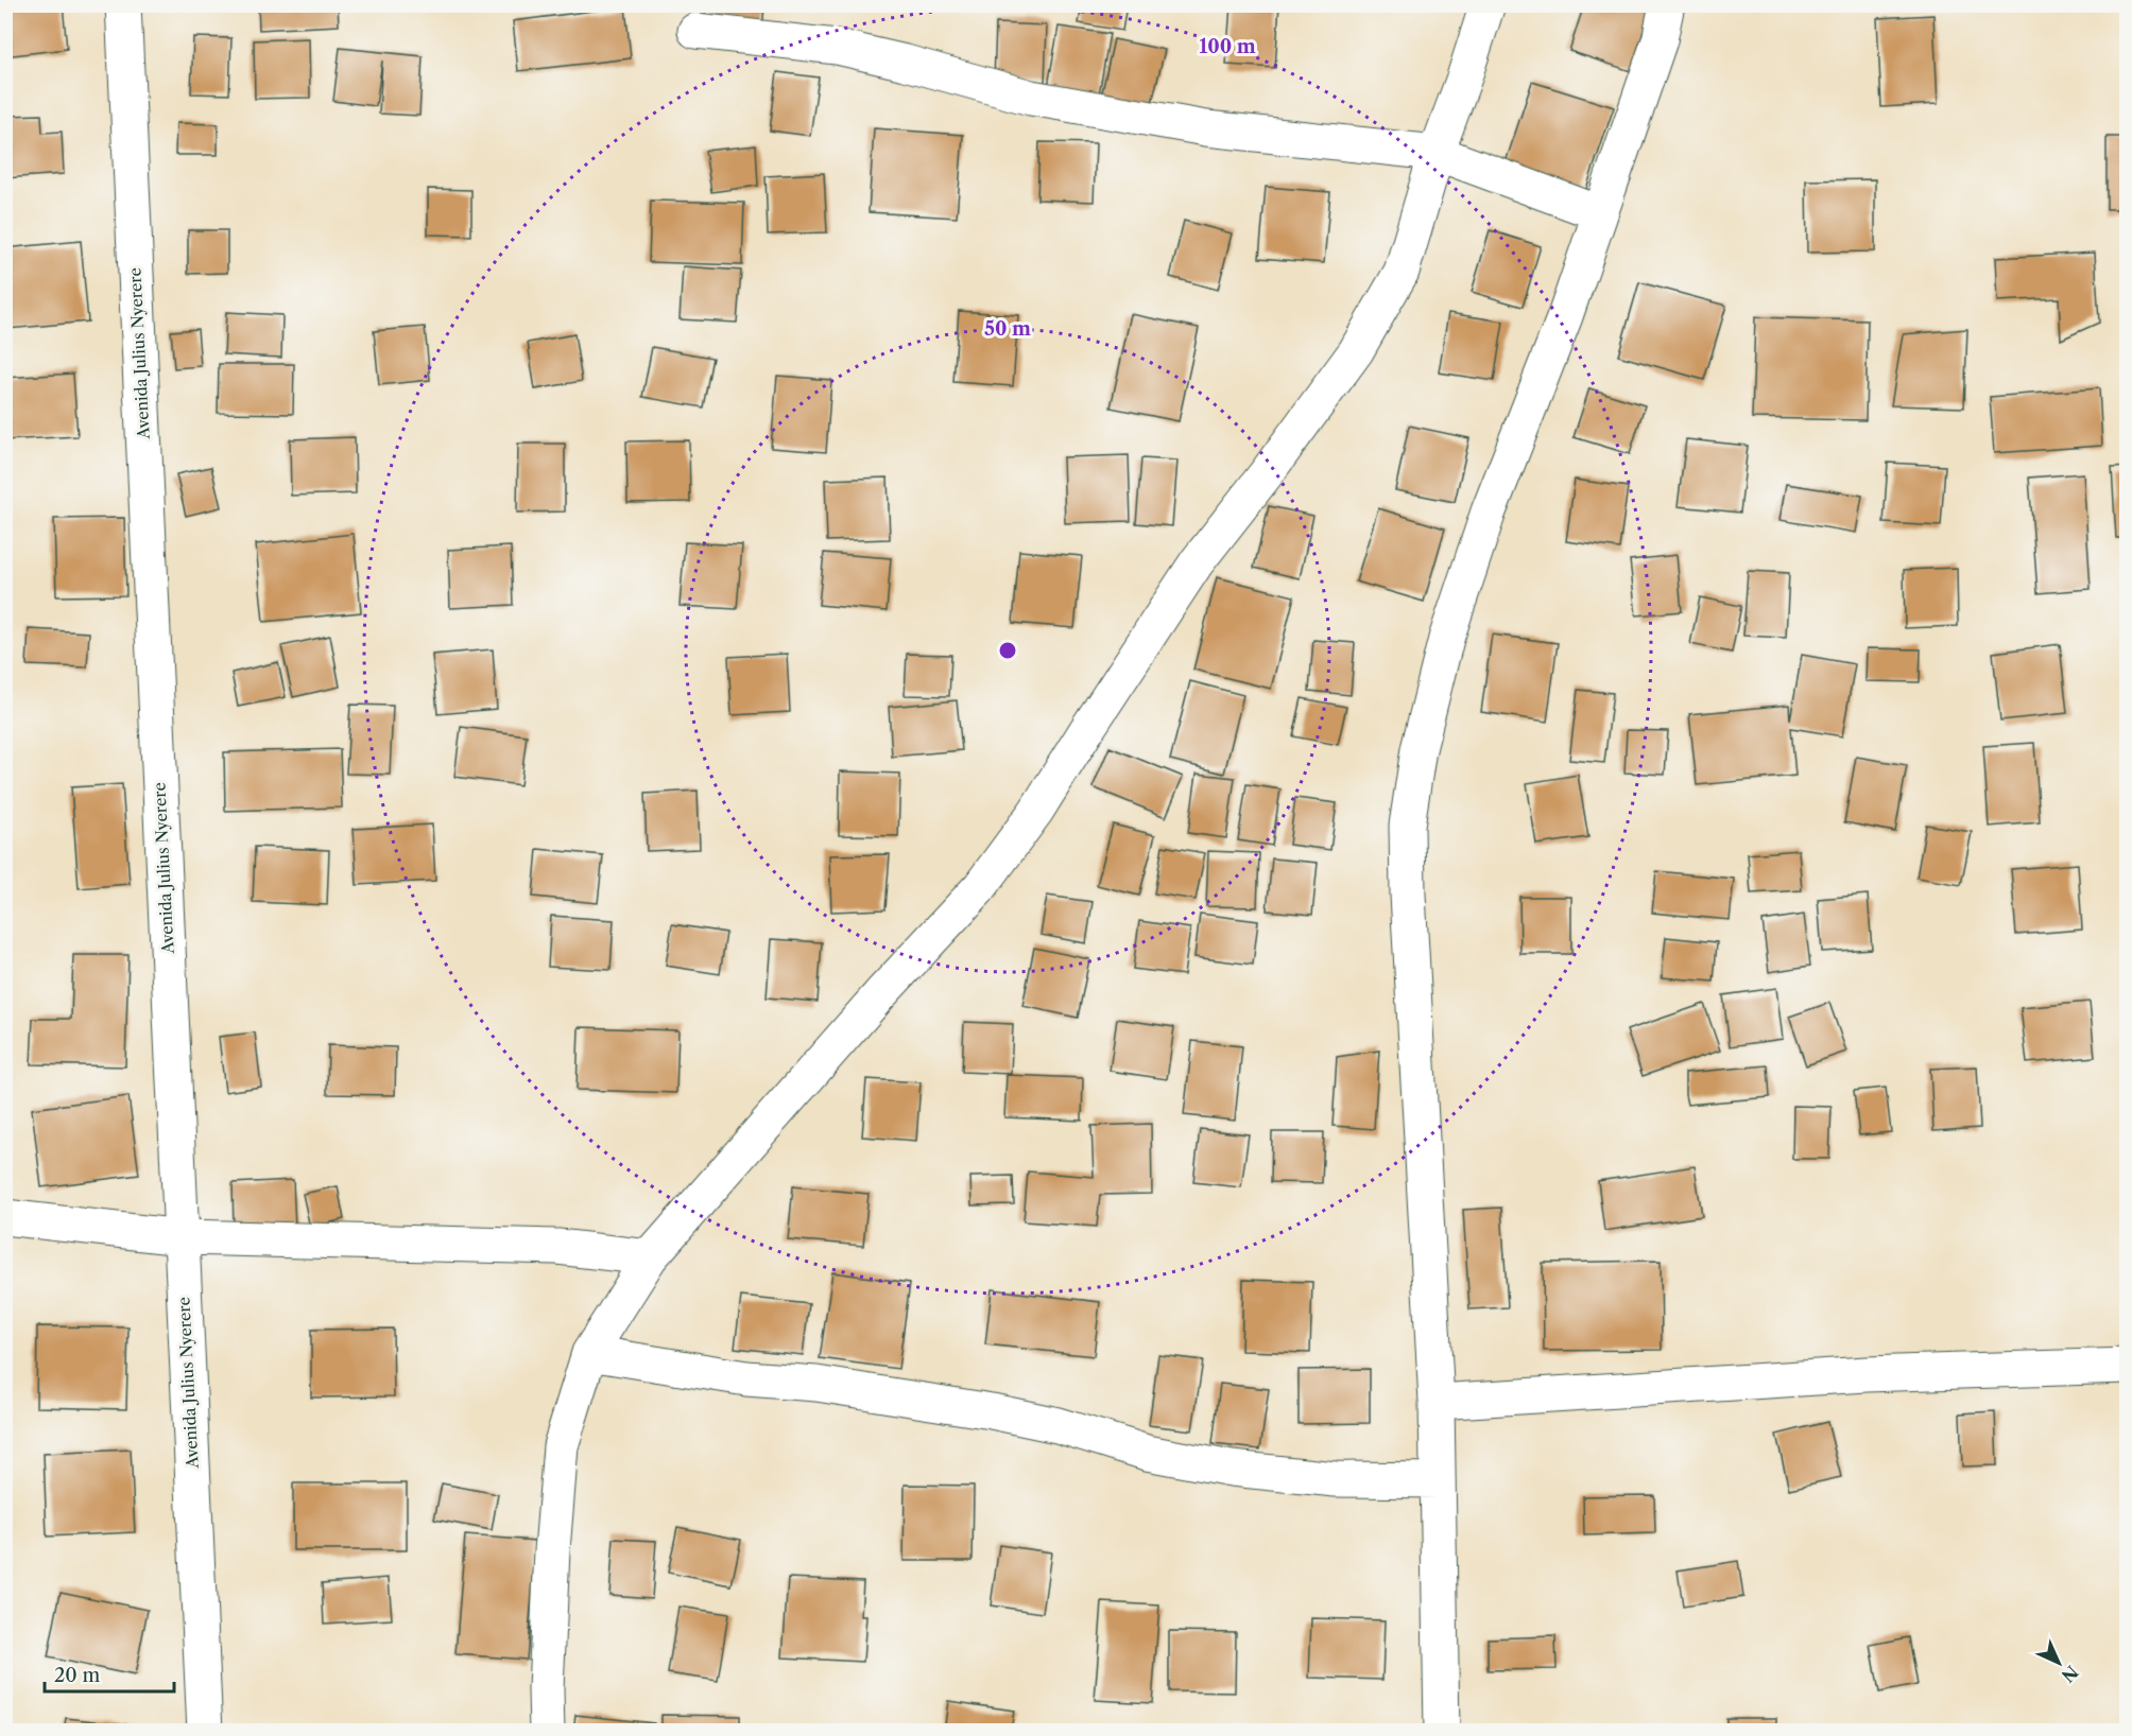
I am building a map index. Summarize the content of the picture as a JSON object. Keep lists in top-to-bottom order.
{
  "streets": {
    "street": ["Avenida Julius Nyerere"]
  },
  "scale_bar": "20 m",
  "north": "bottom right",
  "rings": ["100 m", "50 m"]
}
